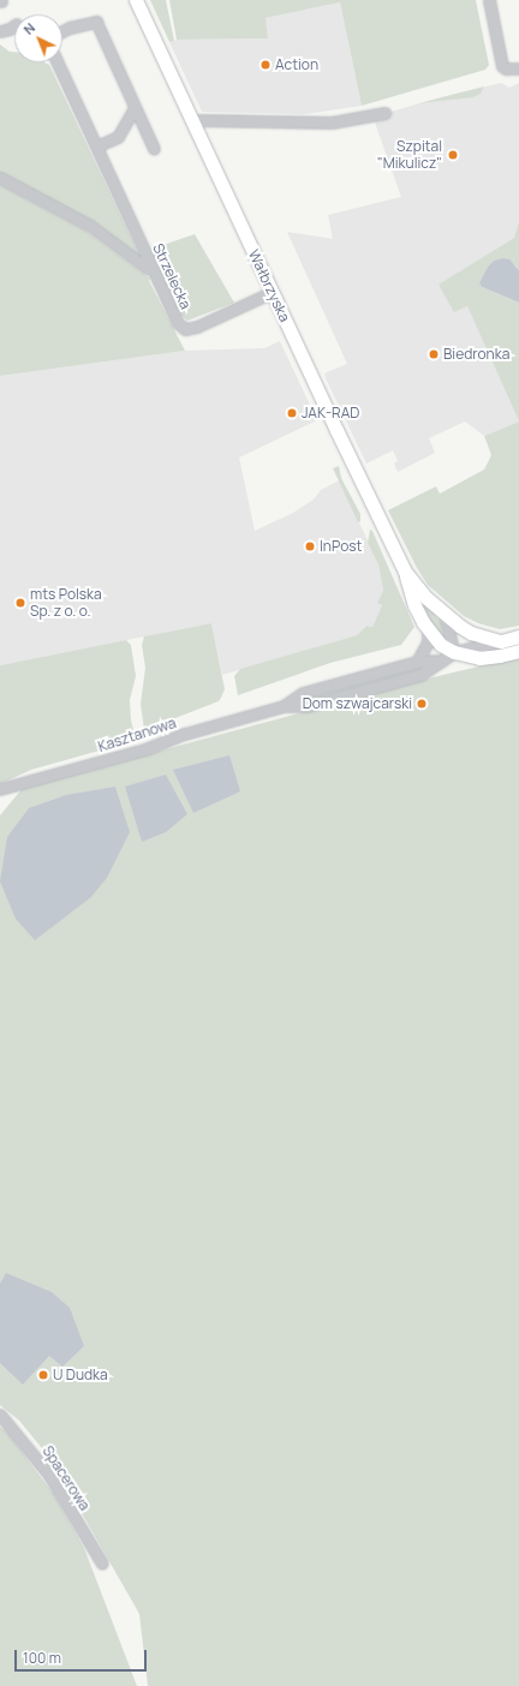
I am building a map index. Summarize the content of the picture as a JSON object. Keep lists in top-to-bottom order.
{
  "streets": {
    "main road": ["Wałbrzyska"],
    "street": ["Strzelecka", "Kasztanowa", "Spacerowa"]
  },
  "crossings": [
    ["Strzelecka", "Wałbrzyska"],
    ["Wałbrzyska", "Kasztanowa"]
  ],
  "places": [
    "Action",
    "Szpital \"Mikulicz\"",
    "Biedronka",
    "JAK-RAD",
    "InPost",
    "mts Polska Sp. z o. o.",
    "Dom szwajcarski",
    "U Dudka"
  ],
  "scale_bar": "100 m",
  "north": "top left"
}
